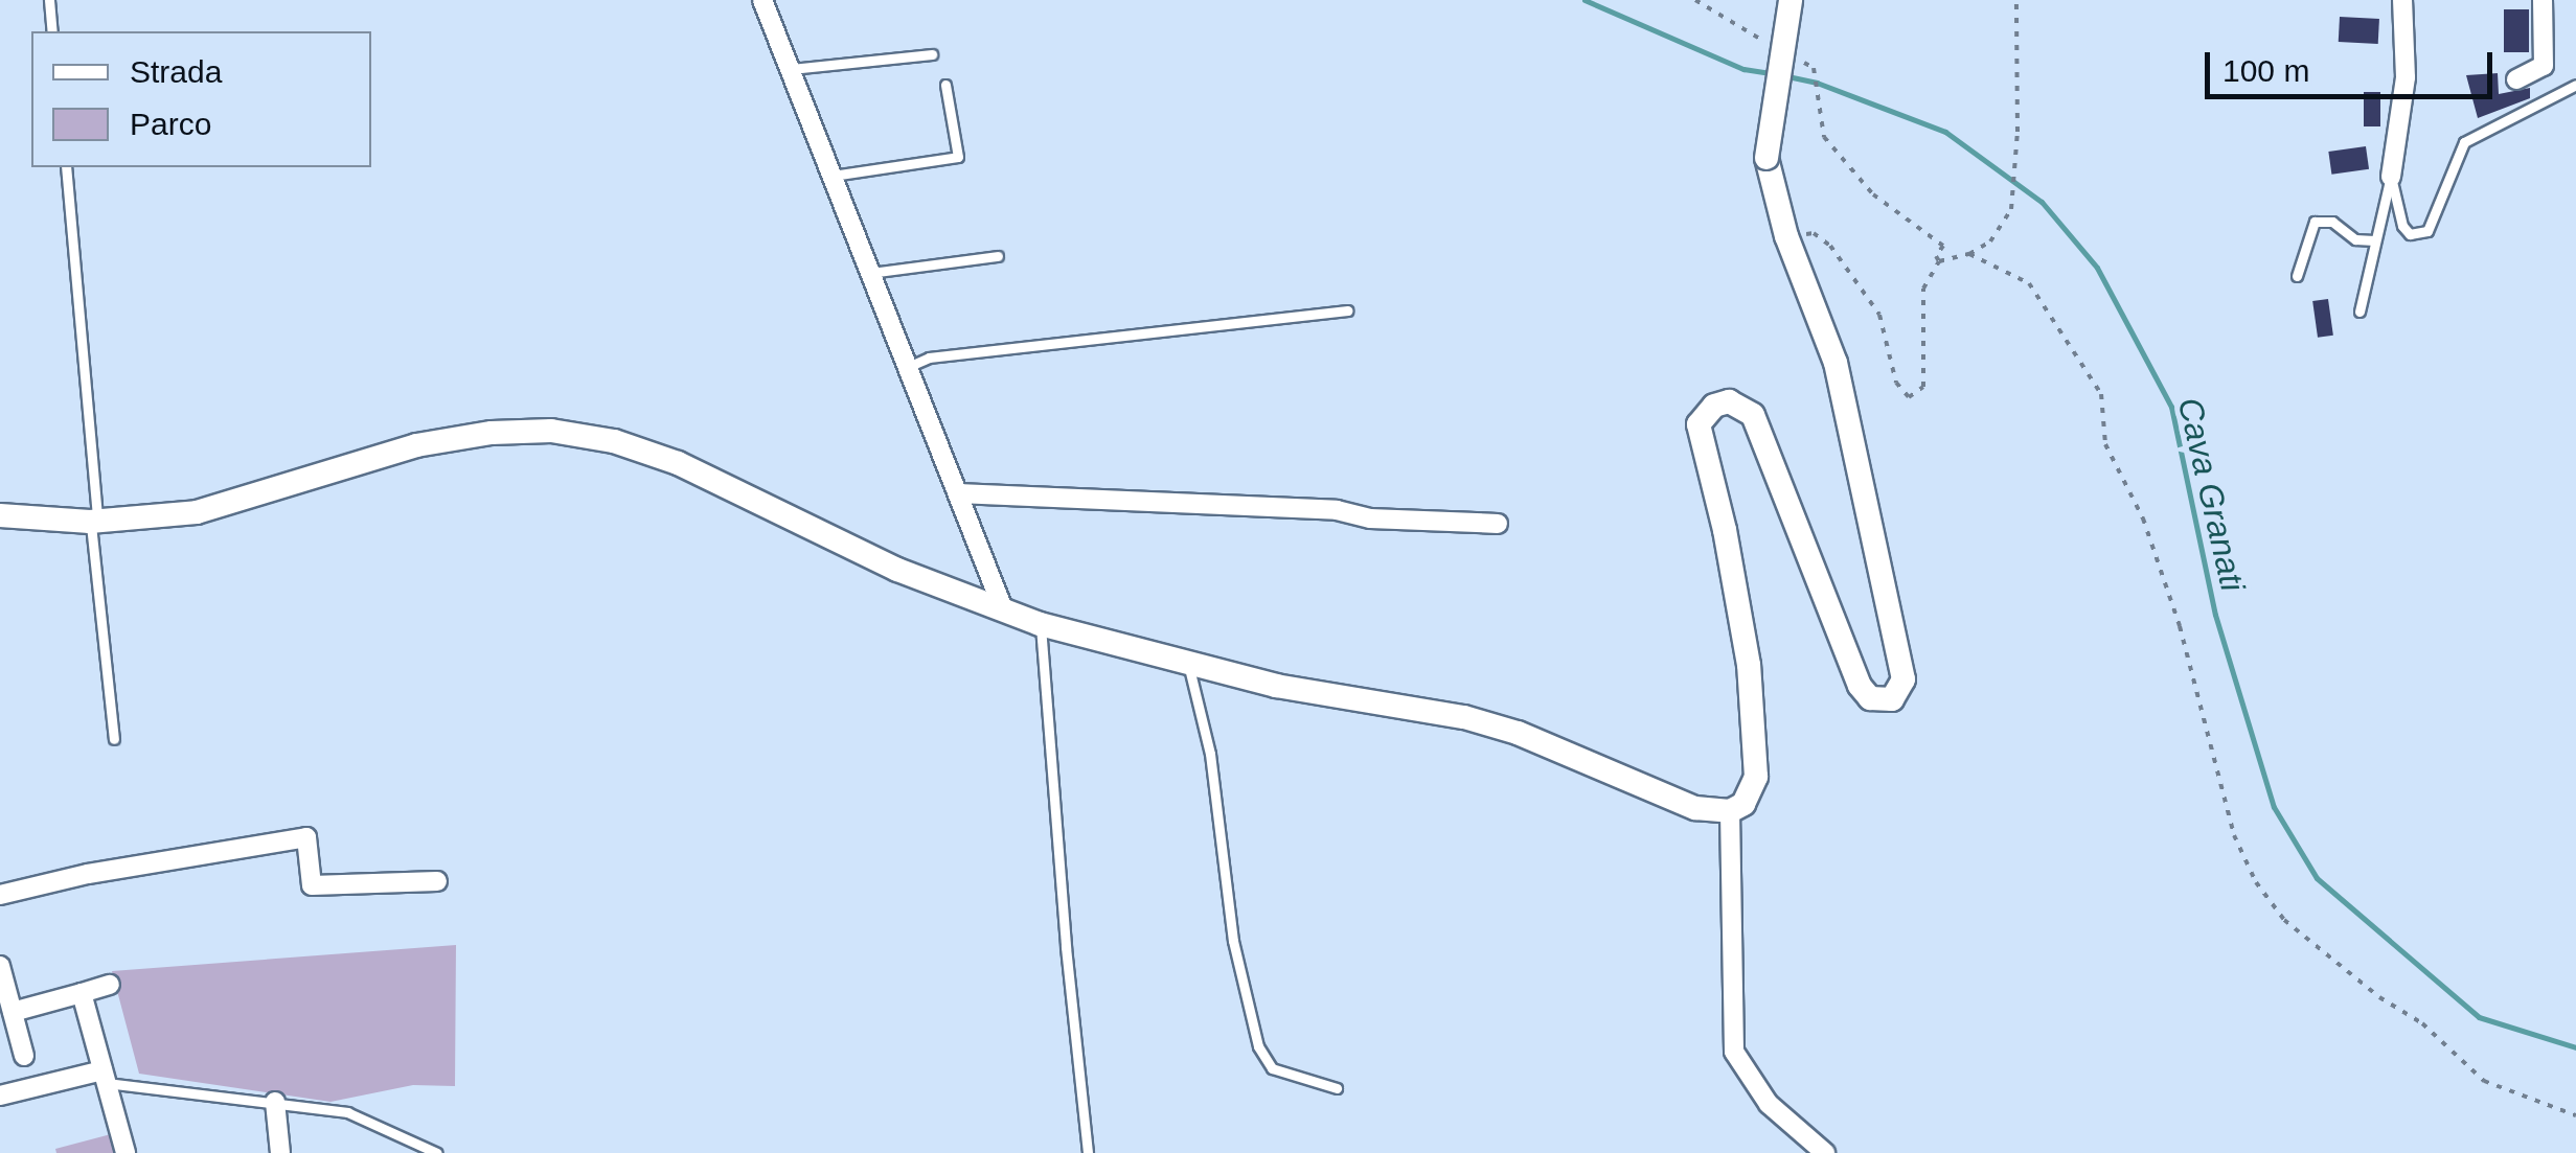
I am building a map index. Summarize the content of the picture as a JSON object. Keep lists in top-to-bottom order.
{
  "water": ["Cava Granati"],
  "legend": ["Strada", "Parco"],
  "scale_bar": "100 m"
}
